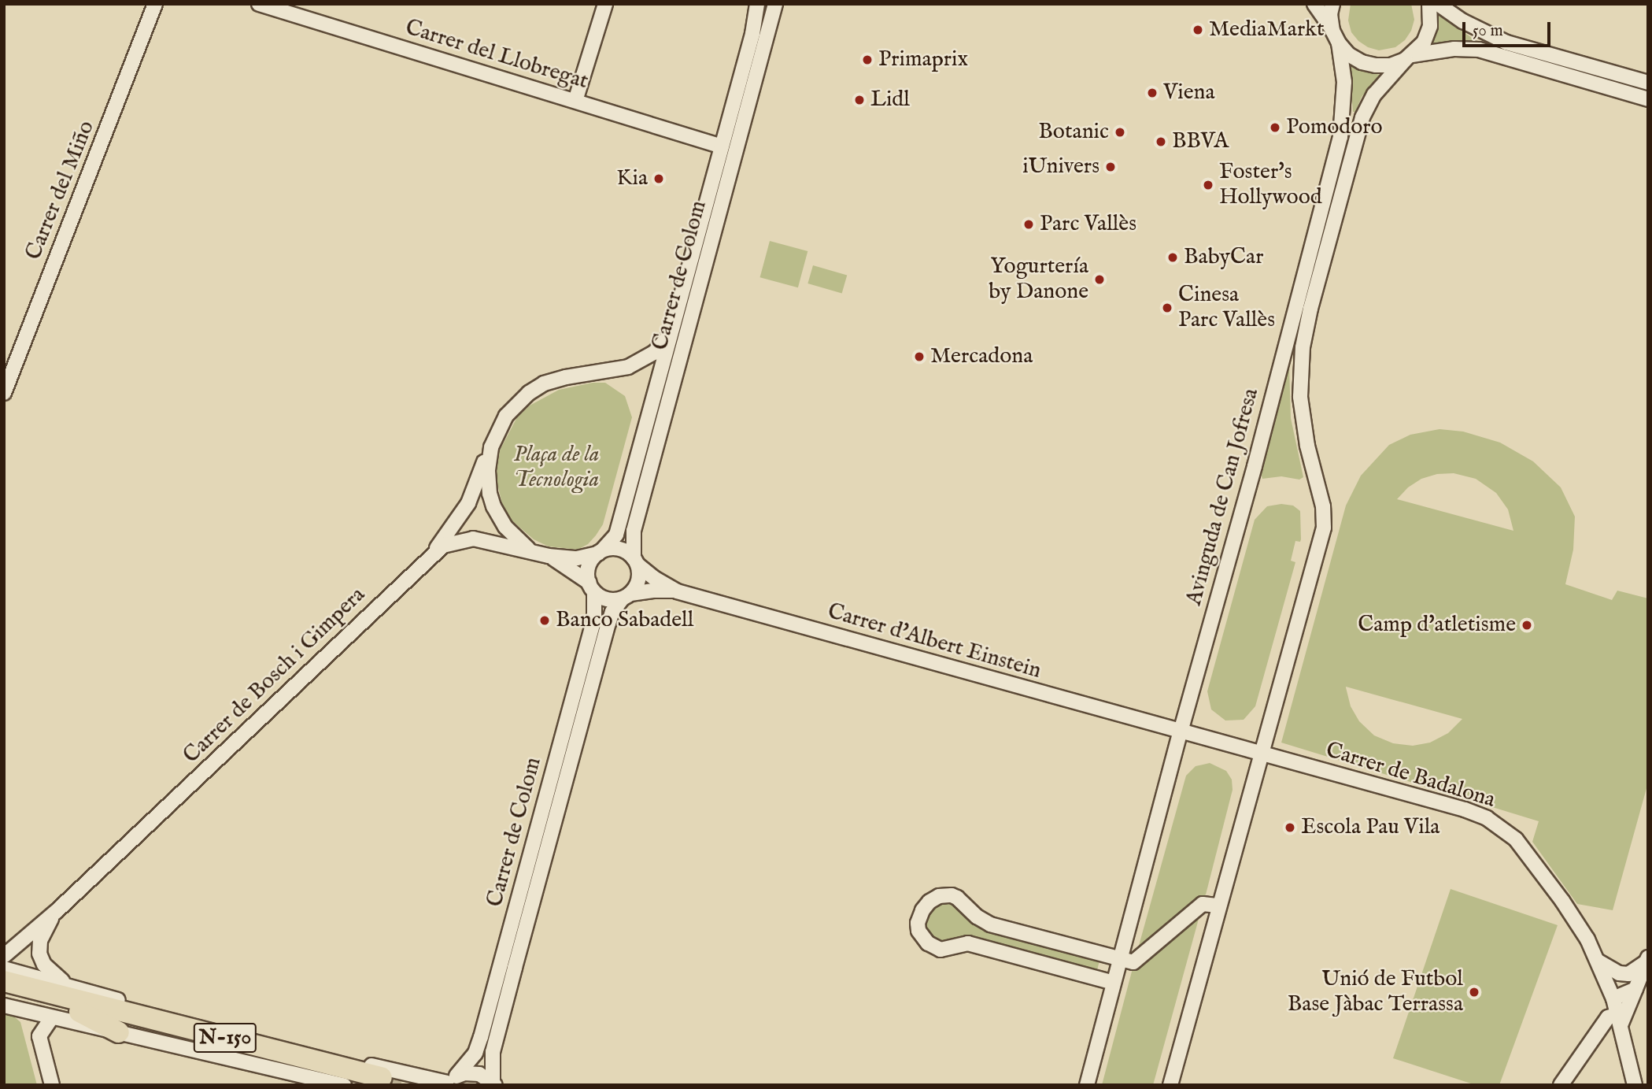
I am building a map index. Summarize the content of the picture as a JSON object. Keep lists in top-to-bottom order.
{
  "streets": {
    "main road": ["N-150"],
    "street": [
      "Carrer del Llobregat",
      "Carrer del Miño",
      "Carrer de Colom",
      "Avinguda de Can Jofresa",
      "Carrer d'Albert Einstein",
      "Carrer de Bosch i Gimpera",
      "Carrer de Badalona"
    ]
  },
  "crossings": [
    ["Carrer del Llobregat", "Carrer de Colom"],
    ["Carrer de Colom", "Carrer d'Albert Einstein"],
    ["Carrer de Colom", "Carrer de Bosch i Gimpera"],
    ["Avinguda de Can Jofresa", "Carrer d'Albert Einstein"],
    ["Avinguda de Can Jofresa", "Carrer de Badalona"],
    ["Carrer d'Albert Einstein", "Carrer de Bosch i Gimpera"],
    ["Carrer d'Albert Einstein", "Carrer de Badalona"],
    ["Carrer de Bosch i Gimpera", "N-150"]
  ],
  "parks": ["Plaça de la Tecnologia"],
  "places": [
    "MediaMarkt",
    "Primaprix",
    "Viena",
    "Lidl",
    "Pomodoro",
    "Botanic",
    "BBVA",
    "iUnivers",
    "Kia",
    "Foster's Hollywood",
    "Parc Vallès",
    "BabyCar",
    "Yogurtería by Danone",
    "Cinesa Parc Vallès",
    "Mercadona",
    "Banco Sabadell",
    "Camp d'atletisme",
    "Escola Pau Vila",
    "Unió de Futbol Base Jàbac Terrassa"
  ],
  "scale_bar": "50 m"
}
